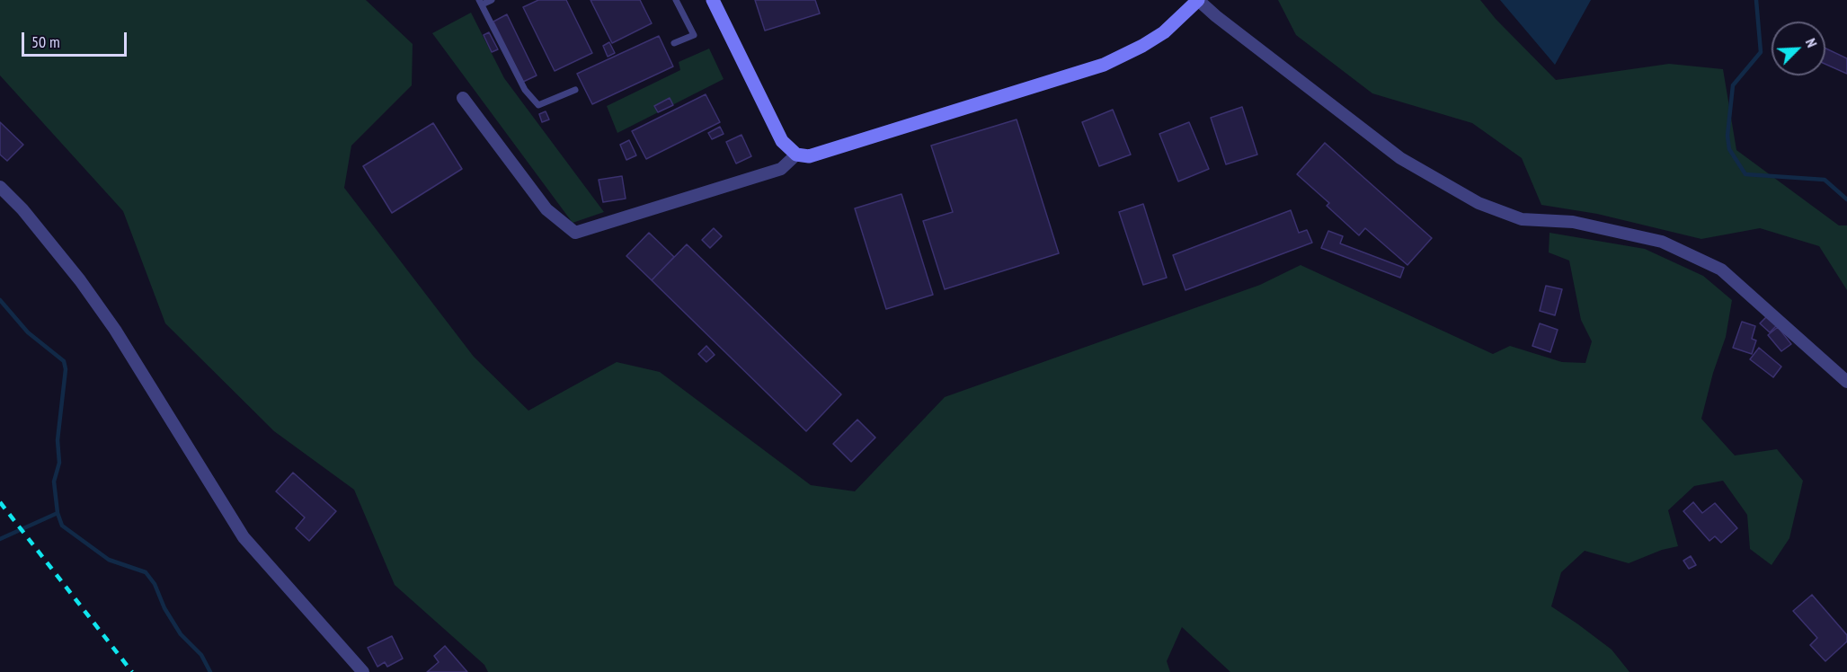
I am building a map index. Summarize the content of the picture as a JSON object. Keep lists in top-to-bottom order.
{
  "scale_bar": "50 m",
  "north": "top right"
}
